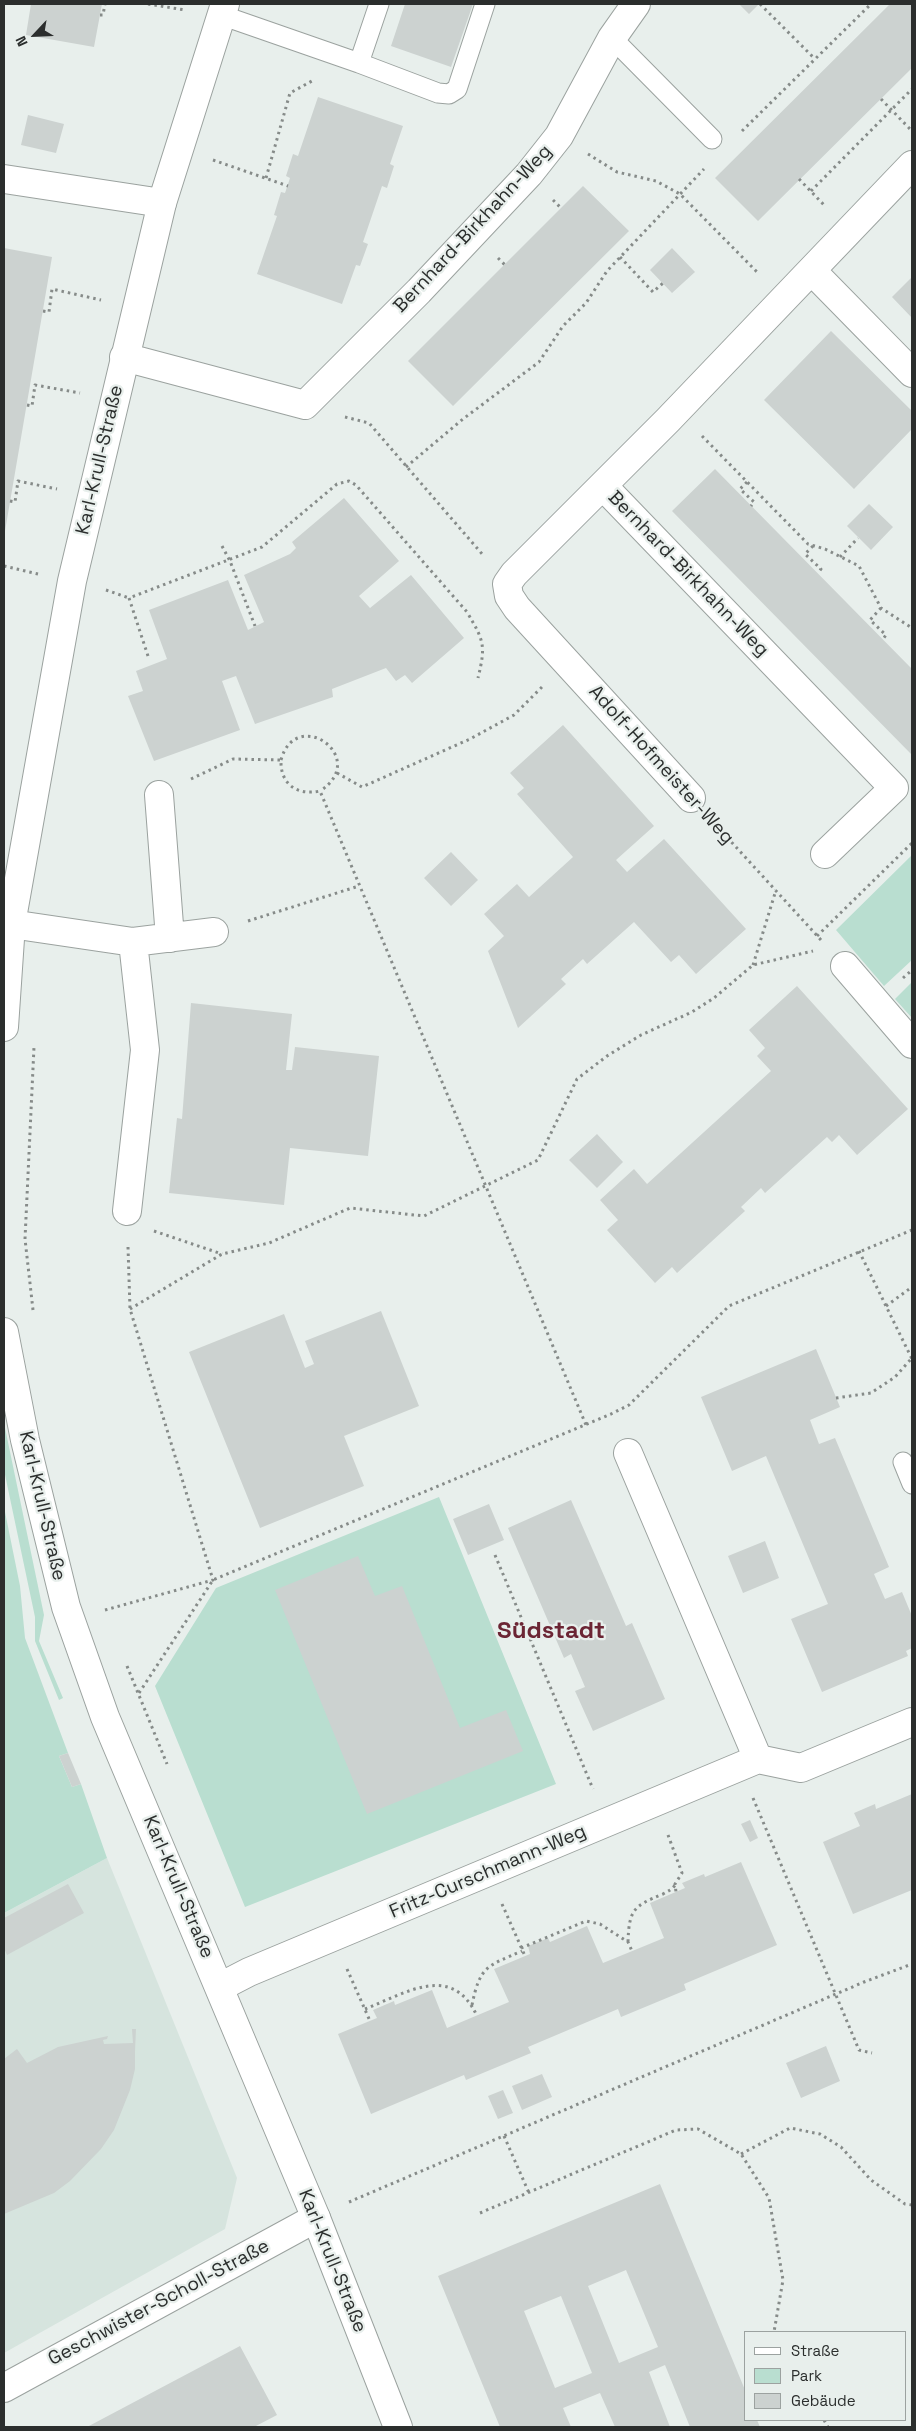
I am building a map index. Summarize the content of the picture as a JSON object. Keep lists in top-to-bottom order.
{
  "streets": {
    "street": [
      "Bernhard-Birkhahn-Weg",
      "Karl-Krull-Straße",
      "Adolf-Hofmeister-Weg",
      "Fritz-Curschmann-Weg",
      "Geschwister-Scholl-Straße"
    ]
  },
  "crossings": [
    ["Karl-Krull-Straße", "Fritz-Curschmann-Weg"],
    ["Karl-Krull-Straße", "Geschwister-Scholl-Straße"]
  ],
  "districts": ["Südstadt"],
  "legend": ["Straße", "Park", "Gebäude"],
  "north": "bottom left"
}
